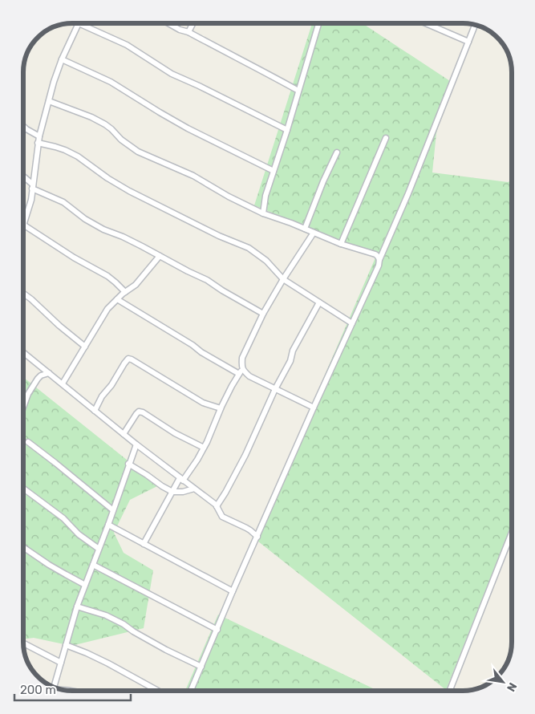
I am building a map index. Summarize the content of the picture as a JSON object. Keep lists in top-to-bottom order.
{
  "scale_bar": "200 m",
  "north": "bottom right"
}
